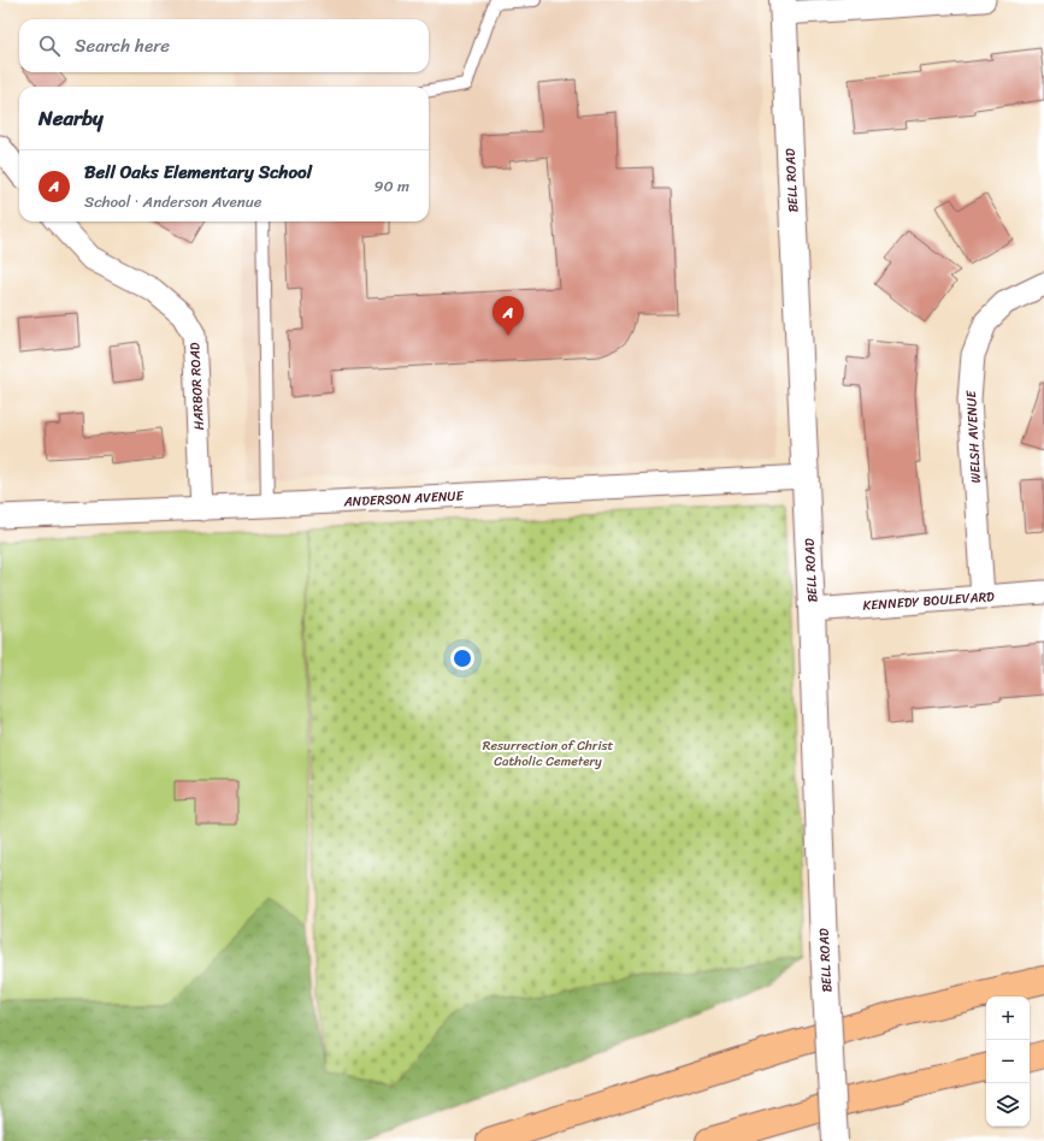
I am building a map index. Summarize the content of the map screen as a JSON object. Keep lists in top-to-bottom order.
{
  "streets": {
    "street": [
      "BELL ROAD",
      "HARBOR ROAD",
      "WELSH AVENUE",
      "ANDERSON AVENUE",
      "KENNEDY BOULEVARD"
    ]
  },
  "crossings": [
    ["BELL ROAD", "ANDERSON AVENUE"],
    ["BELL ROAD", "KENNEDY BOULEVARD"],
    ["HARBOR ROAD", "ANDERSON AVENUE"],
    ["WELSH AVENUE", "KENNEDY BOULEVARD"]
  ],
  "parks": ["Resurrection of Christ Catholic Cemetery"],
  "page": {
    "search": "Search here",
    "heading": "Nearby",
    "list": [
      {
        "mark": "A",
        "name": "Bell Oaks Elementary School",
        "note": "School · Anderson Avenue",
        "value": "90 m"
      }
    ],
    "pins": "A",
    "map_buttons": ["+", "−"]
  }
}
